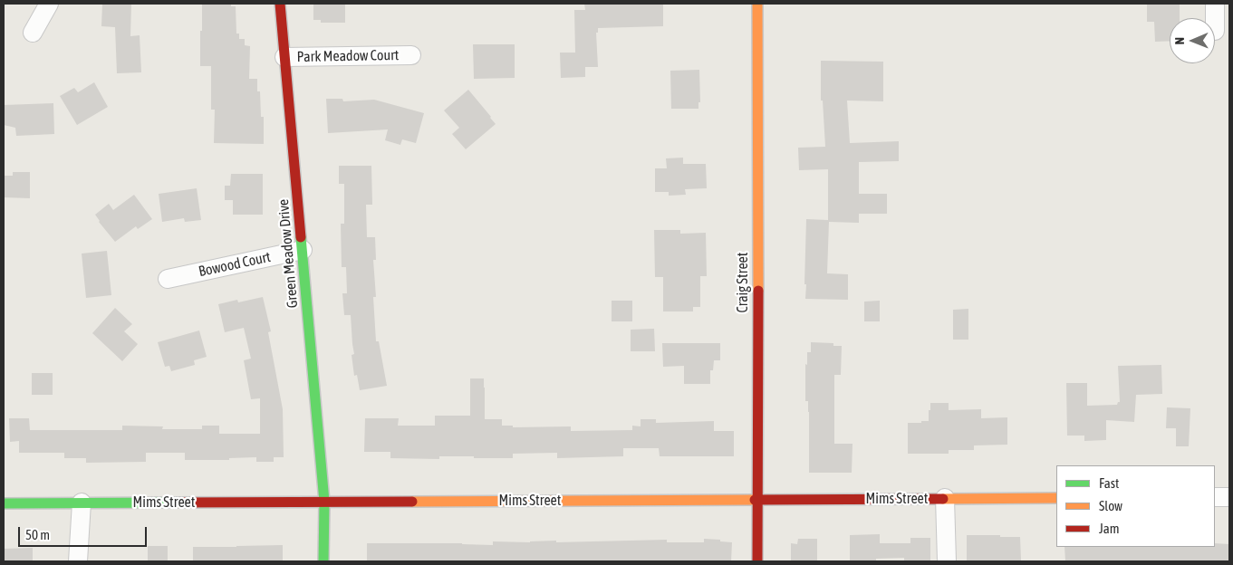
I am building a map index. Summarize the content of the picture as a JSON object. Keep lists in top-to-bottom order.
{
  "streets": {
    "street": [
      "Park Meadow Court",
      "Green Meadow Drive",
      "Bowood Court",
      "Craig Street",
      "Mims Street"
    ]
  },
  "crossings": [
    ["Park Meadow Court", "Green Meadow Drive"],
    ["Green Meadow Drive", "Bowood Court"],
    ["Green Meadow Drive", "Mims Street"],
    ["Craig Street", "Mims Street"]
  ],
  "legend": ["Fast", "Slow", "Jam"],
  "scale_bar": "50 m",
  "north": "left"
}
